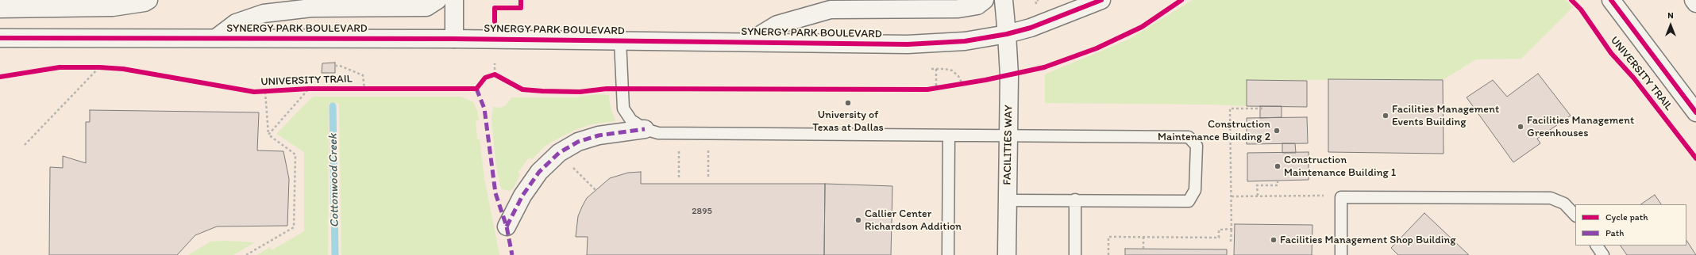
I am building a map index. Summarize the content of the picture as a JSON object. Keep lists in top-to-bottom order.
{
  "streets": {
    "street": ["SYNERGY PARK BOULEVARD", "FACILITIES WAY"],
    "cycle path": ["UNIVERSITY TRAIL"]
  },
  "crossings": [
    ["SYNERGY PARK BOULEVARD", "FACILITIES WAY"]
  ],
  "water": ["Cottonwood Creek"],
  "places": [
    "University of Texas at Dallas",
    "Facilities Management Events Building",
    "Facilities Management Greenhouses",
    "Construction Maintenance Building 2",
    "Construction Maintenance Building 1",
    "Callier Center Richardson Addition",
    "Facilities Management Shop Building"
  ],
  "house_numbers": ["2895"],
  "legend": ["Cycle path", "Path"],
  "north": "top"
}
